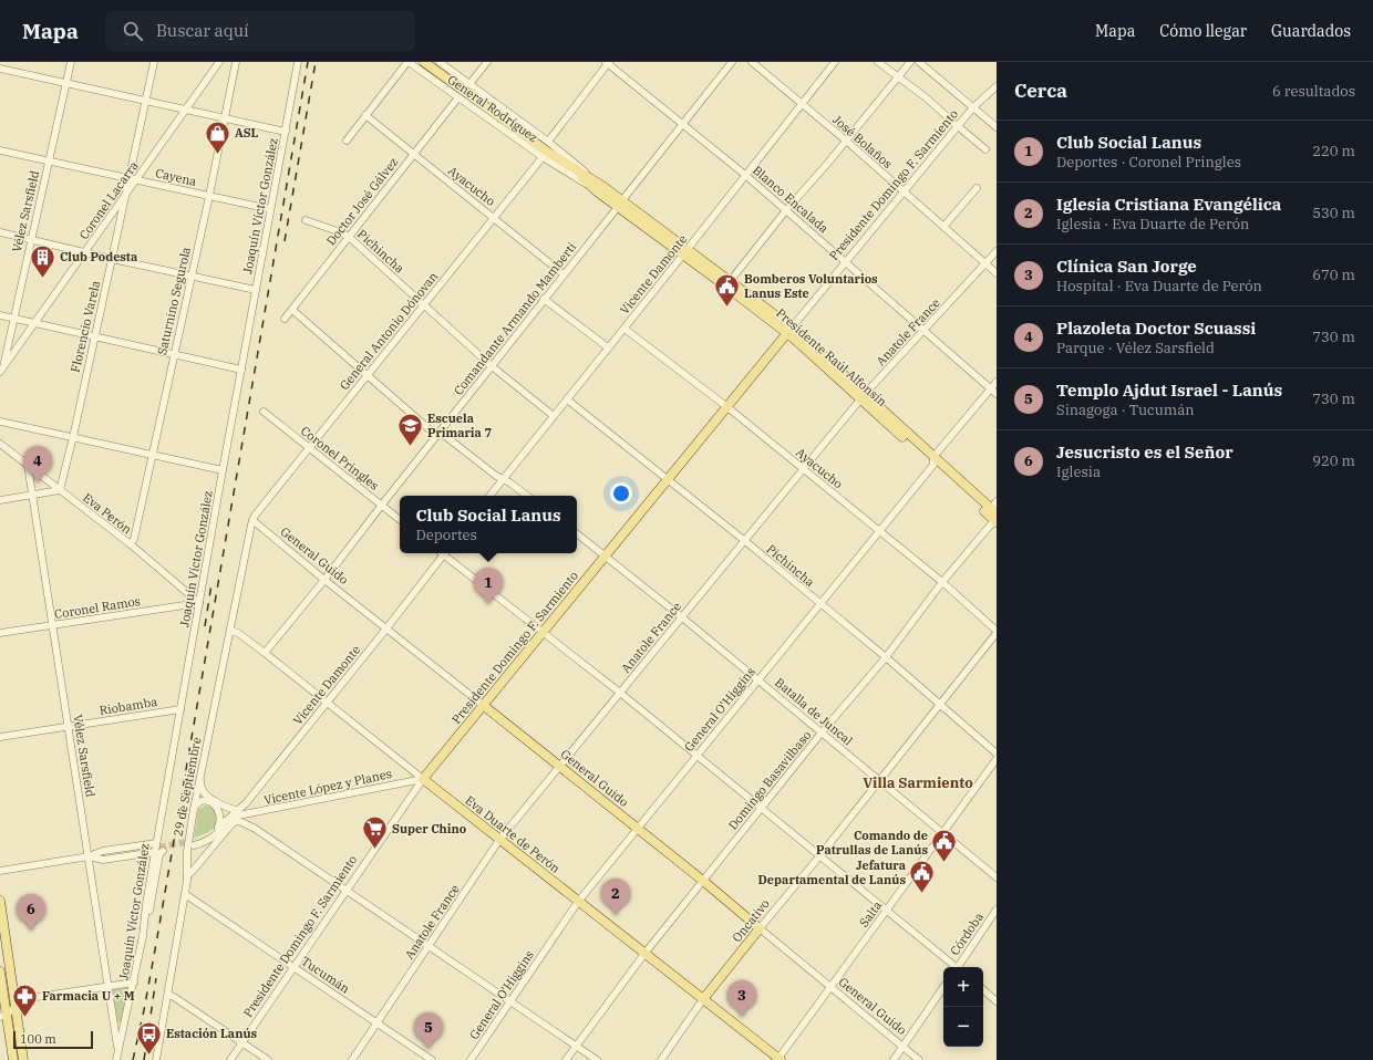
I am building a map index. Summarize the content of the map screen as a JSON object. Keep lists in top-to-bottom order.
{
  "streets": {
    "main road": [
      "Presidente Domingo F. Sarmiento",
      "Presidente Raúl Alfonsín",
      "General Guido",
      "Eva Duarte de Perón",
      "Oncativo"
    ],
    "street": [
      "General Rodríguez",
      "José Bolaños",
      "Cayena",
      "Ayacucho",
      "Blanco Encalada",
      "Coronel Lacarra",
      "Doctor José Gálvez",
      "Joaquín Víctor González",
      "Vélez Sarsfield",
      "Pichincha",
      "Vicente Damonte",
      "Saturnino Segurola",
      "Comandante Armando Mamberti",
      "Florencio Varela",
      "General Antonio Dónovan",
      "Anatole France",
      "Coronel Pringles",
      "Eva Perón",
      "Coronel Ramos",
      "Riobamba",
      "General O'Higgins",
      "Batalla de Juncal",
      "Domingo Basavilbaso",
      "29 de Septiembre",
      "Vicente López y Planes",
      "Salta",
      "Córdoba",
      "Tucumán"
    ]
  },
  "crossings": [
    ["General Rodríguez", "Doctor José Gálvez"],
    ["General Rodríguez", "General Antonio Dónovan"],
    ["General Rodríguez", "Presidente Raúl Alfonsín"],
    ["José Bolaños", "Presidente Domingo F. Sarmiento"],
    ["José Bolaños", "Vicente Damonte"],
    ["José Bolaños", "Anatole France"],
    ["Cayena", "Coronel Lacarra"],
    ["Cayena", "Joaquín Víctor González"],
    ["Cayena", "Vélez Sarsfield"],
    ["Cayena", "Saturnino Segurola"],
    ["Cayena", "Florencio Varela"],
    ["Presidente Domingo F. Sarmiento", "Ayacucho"],
    ["Presidente Domingo F. Sarmiento", "Blanco Encalada"],
    ["Presidente Domingo F. Sarmiento", "Pichincha"],
    ["Presidente Domingo F. Sarmiento", "Presidente Raúl Alfonsín"],
    ["Presidente Domingo F. Sarmiento", "General Guido"],
    ["Presidente Domingo F. Sarmiento", "Batalla de Juncal"],
    ["Presidente Domingo F. Sarmiento", "Vicente López y Planes"],
    ["Presidente Domingo F. Sarmiento", "Eva Duarte de Perón"],
    ["Presidente Domingo F. Sarmiento", "Tucumán"],
    ["Ayacucho", "Doctor José Gálvez"],
    ["Ayacucho", "Vicente Damonte"],
    ["Ayacucho", "Comandante Armando Mamberti"],
    ["Ayacucho", "General Antonio Dónovan"],
    ["Ayacucho", "Anatole France"],
    ["Ayacucho", "General O'Higgins"],
    ["Ayacucho", "Domingo Basavilbaso"],
    ["Ayacucho", "Oncativo"],
    ["Blanco Encalada", "Vicente Damonte"],
    ["Blanco Encalada", "Comandante Armando Mamberti"],
    ["Blanco Encalada", "Anatole France"],
    ["Blanco Encalada", "General O'Higgins"],
    ["Coronel Lacarra", "Vélez Sarsfield"],
    ["Coronel Lacarra", "Florencio Varela"],
    ["Doctor José Gálvez", "Pichincha"],
    ["Joaquín Víctor González", "Vélez Sarsfield"],
    ["Joaquín Víctor González", "Eva Perón"],
    ["Joaquín Víctor González", "Coronel Ramos"],
    ["Joaquín Víctor González", "Riobamba"],
    ["Vélez Sarsfield", "Eva Perón"],
    ["Vélez Sarsfield", "Coronel Ramos"],
    ["Vélez Sarsfield", "Riobamba"],
    ["Pichincha", "Vicente Damonte"],
    ["Pichincha", "Comandante Armando Mamberti"],
    ["Pichincha", "General Antonio Dónovan"],
    ["Pichincha", "Anatole France"],
    ["Pichincha", "General O'Higgins"],
    ["Pichincha", "Domingo Basavilbaso"],
    ["Pichincha", "Oncativo"],
    ["Vicente Damonte", "Presidente Raúl Alfonsín"],
    ["Vicente Damonte", "General Guido"],
    ["Vicente Damonte", "29 de Septiembre"],
    ["Vicente Damonte", "Vicente López y Planes"],
    ["Vicente Damonte", "Eva Duarte de Perón"],
    ["Saturnino Segurola", "Eva Perón"],
    ["Comandante Armando Mamberti", "Presidente Raúl Alfonsín"],
    ["Comandante Armando Mamberti", "Coronel Pringles"],
    ["Comandante Armando Mamberti", "General Guido"],
    ["Comandante Armando Mamberti", "Eva Duarte de Perón"],
    ["Florencio Varela", "Eva Perón"],
    ["General Antonio Dónovan", "Presidente Raúl Alfonsín"],
    ["General Antonio Dónovan", "Coronel Pringles"],
    ["General Antonio Dónovan", "General Guido"],
    ["General Antonio Dónovan", "29 de Septiembre"],
    ["Anatole France", "Presidente Raúl Alfonsín"],
    ["Anatole France", "General Guido"],
    ["Anatole France", "Batalla de Juncal"],
    ["Anatole France", "Eva Duarte de Perón"],
    ["Anatole France", "Tucumán"],
    ["Presidente Raúl Alfonsín", "General O'Higgins"],
    ["Presidente Raúl Alfonsín", "Domingo Basavilbaso"],
    ["Eva Perón", "Coronel Ramos"],
    ["General Guido", "General O'Higgins"],
    ["General Guido", "Domingo Basavilbaso"],
    ["General Guido", "29 de Septiembre"],
    ["General Guido", "Salta"],
    ["General Guido", "Oncativo"],
    ["General O'Higgins", "Batalla de Juncal"],
    ["General O'Higgins", "Eva Duarte de Perón"],
    ["Batalla de Juncal", "Domingo Basavilbaso"],
    ["Batalla de Juncal", "Salta"],
    ["Batalla de Juncal", "Oncativo"],
    ["Domingo Basavilbaso", "Eva Duarte de Perón"],
    ["29 de Septiembre", "Eva Duarte de Perón"],
    ["29 de Septiembre", "Tucumán"],
    ["Vicente López y Planes", "Eva Duarte de Perón"],
    ["Eva Duarte de Perón", "Salta"],
    ["Eva Duarte de Perón", "Oncativo"]
  ],
  "districts": ["Villa Sarmiento"],
  "places": {
    "shop": ["ASL"],
    "building": ["Club Podesta"],
    "public building": ["Bomberos Voluntarios Lanus Este", "Comando de Patrullas de Lanús", "Jefatura Departamental de Lanús"],
    "school or university": ["Escuela Primaria 7"],
    "supermarket": ["Super Chino"],
    "pharmacy": ["Farmacia U + M"],
    "bus stop": ["Estación Lanús"]
  },
  "scale_bar": "100 m",
  "page": {
    "header": "Mapa",
    "search": "Buscar aquí",
    "nav": ["Mapa", "Cómo llegar", "Guardados"],
    "heading": ["Cerca", "6 resultados"],
    "list": [
      {
        "mark": "1",
        "name": "Club Social Lanus",
        "note": "Deportes · Coronel Pringles",
        "value": "220 m"
      },
      {
        "mark": "2",
        "name": "Iglesia Cristiana Evangélica",
        "note": "Iglesia · Eva Duarte de Perón",
        "value": "530 m"
      },
      {
        "mark": "3",
        "name": "Clínica San Jorge",
        "note": "Hospital · Eva Duarte de Perón",
        "value": "670 m"
      },
      {
        "mark": "4",
        "name": "Plazoleta Doctor Scuassi",
        "note": "Parque · Vélez Sarsfield",
        "value": "730 m"
      },
      {
        "mark": "5",
        "name": "Templo Ajdut Israel - Lanús",
        "note": "Sinagoga · Tucumán",
        "value": "730 m"
      },
      {
        "mark": "6",
        "name": "Jesucristo es el Señor",
        "note": "Iglesia",
        "value": "920 m"
      }
    ],
    "pins": [
      "4",
      "1",
      "2",
      "6",
      "3",
      "5"
    ],
    "popup": ["Club Social Lanus", "Deportes"],
    "map_buttons": ["+", "−"],
    "scale": "100 m"
  }
}
